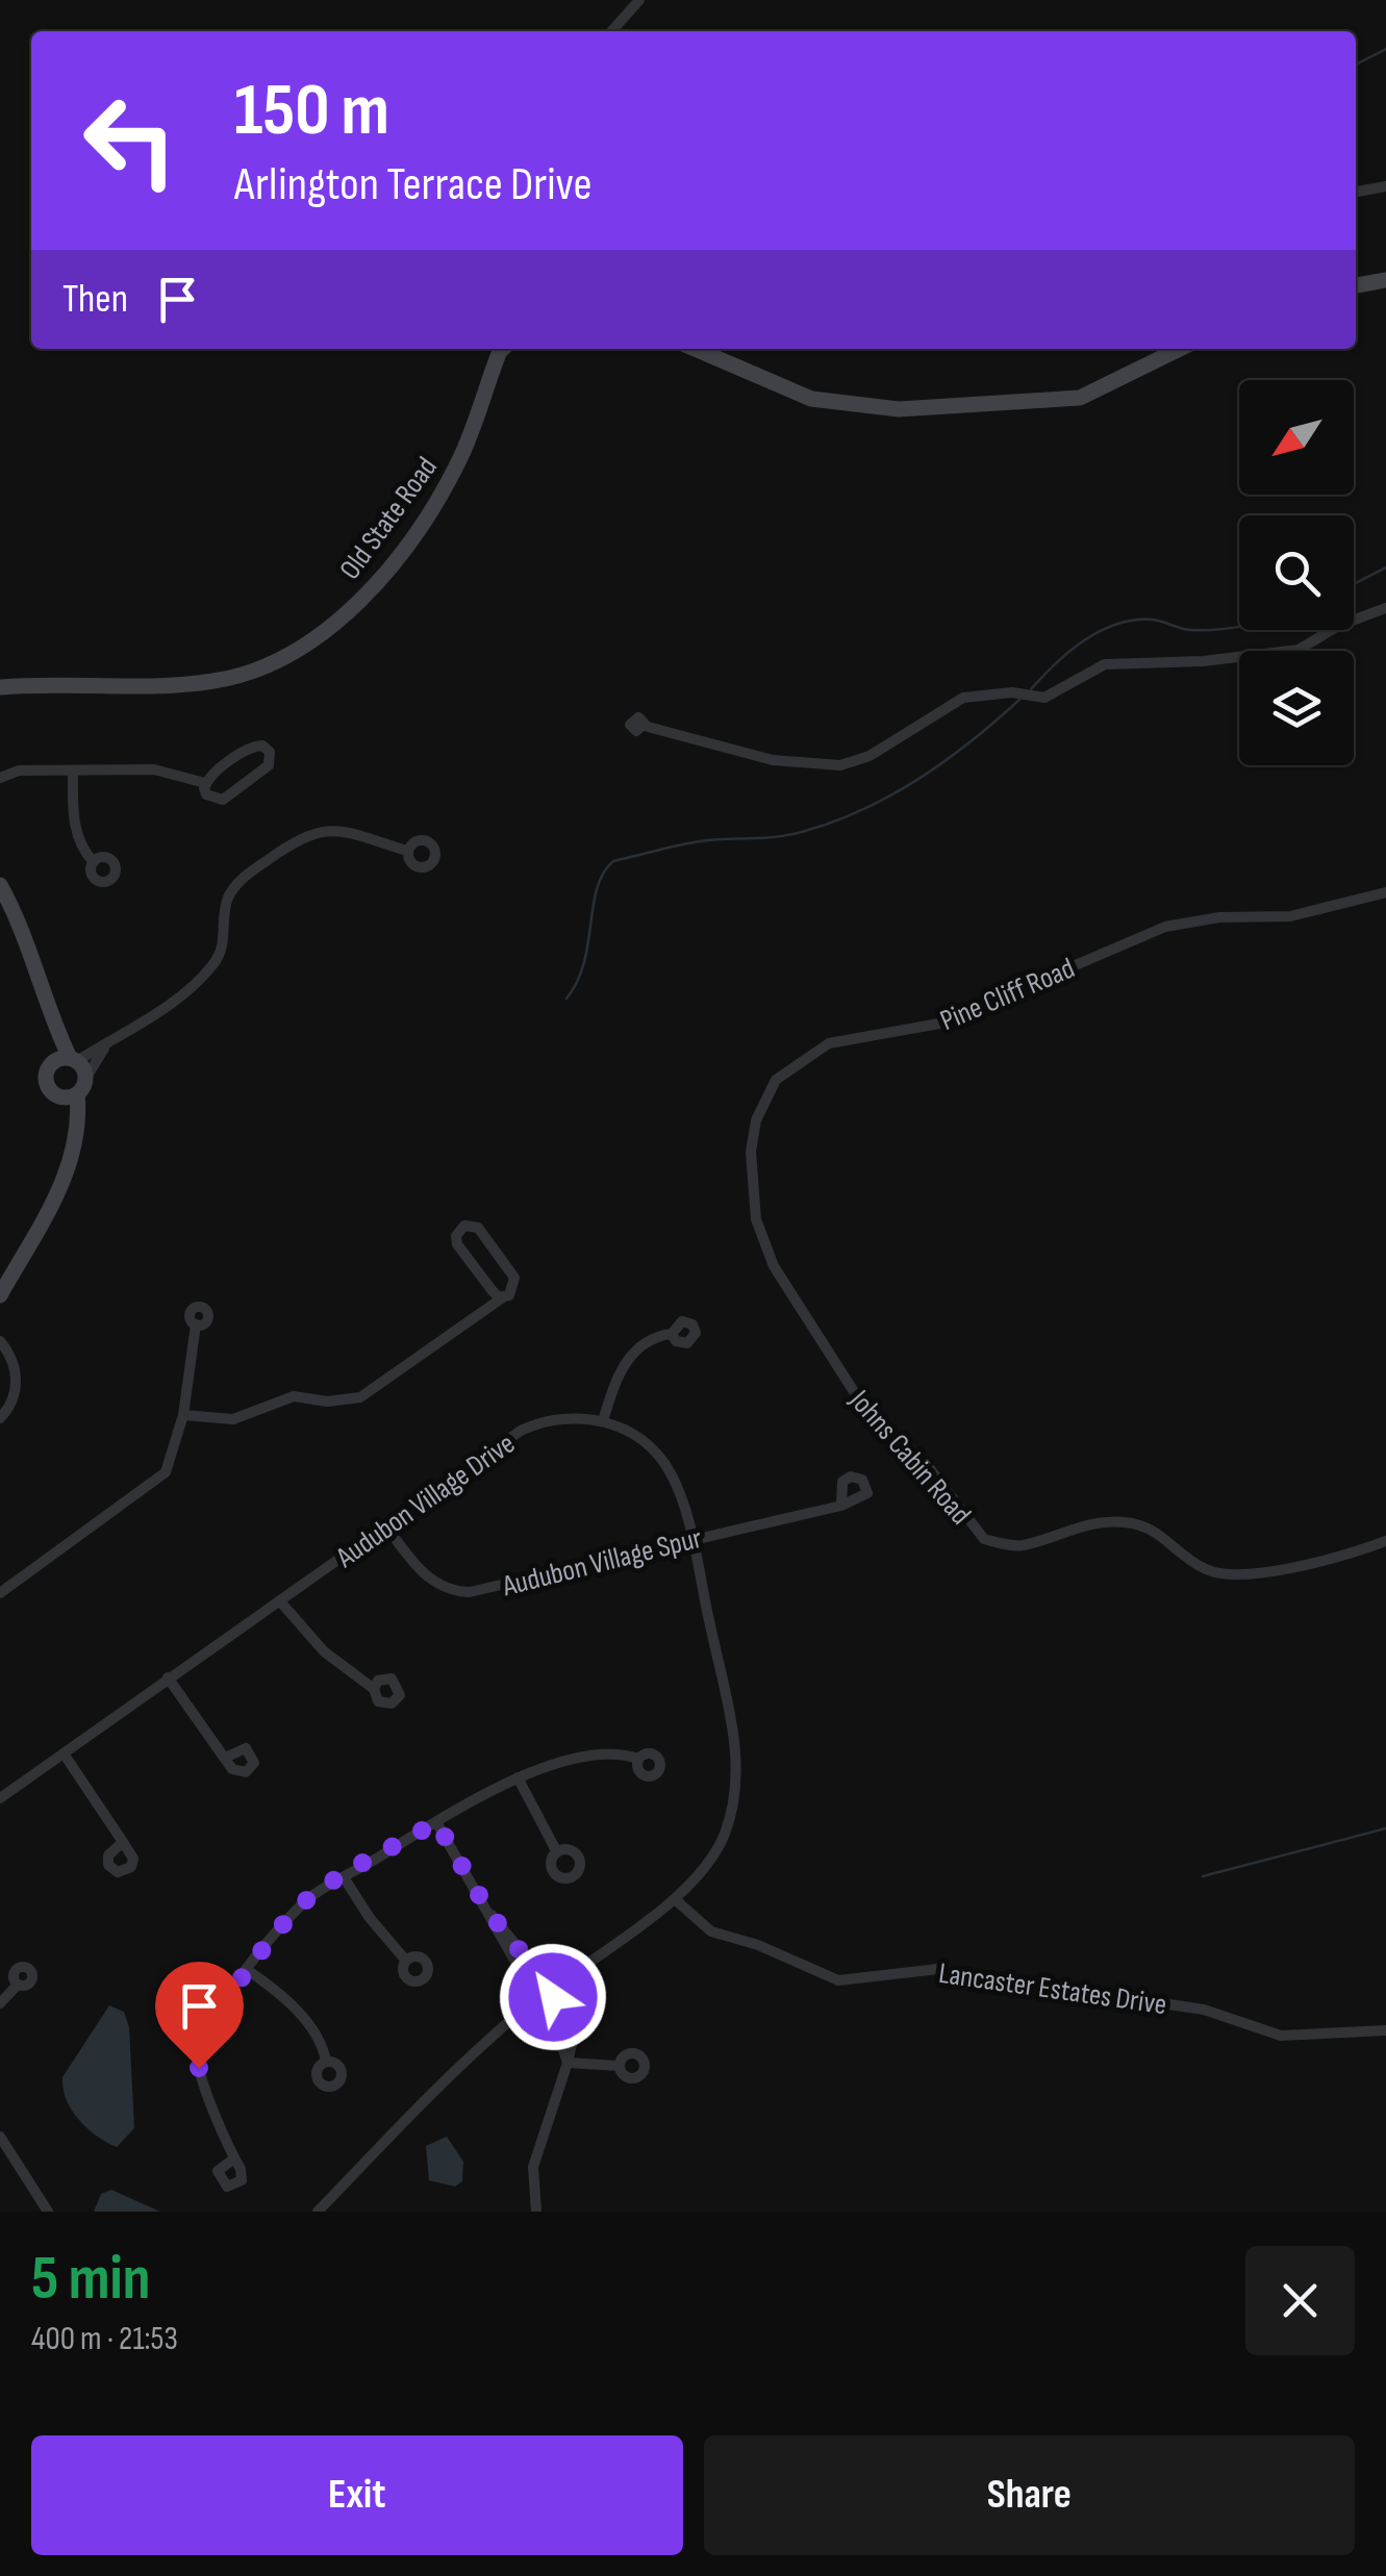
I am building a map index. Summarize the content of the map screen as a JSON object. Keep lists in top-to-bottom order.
{
  "streets": {
    "street": [
      "Old State Road",
      "Pine Cliff Road",
      "Johns Cabin Road",
      "Audubon Village Drive",
      "Audubon Village Spur",
      "Lancaster Estates Drive"
    ]
  },
  "crossings": [
    ["Pine Cliff Road", "Johns Cabin Road"],
    ["Audubon Village Drive", "Audubon Village Spur"],
    ["Audubon Village Drive", "Lancaster Estates Drive"]
  ],
  "north": "bottom left",
  "page": {
    "turn": ["150 m", "Arlington Terrace Drive"],
    "then": "Then",
    "heading": ["5 min", "400 m · 21:53"],
    "buttons": ["Exit", "Share"]
  }
}
